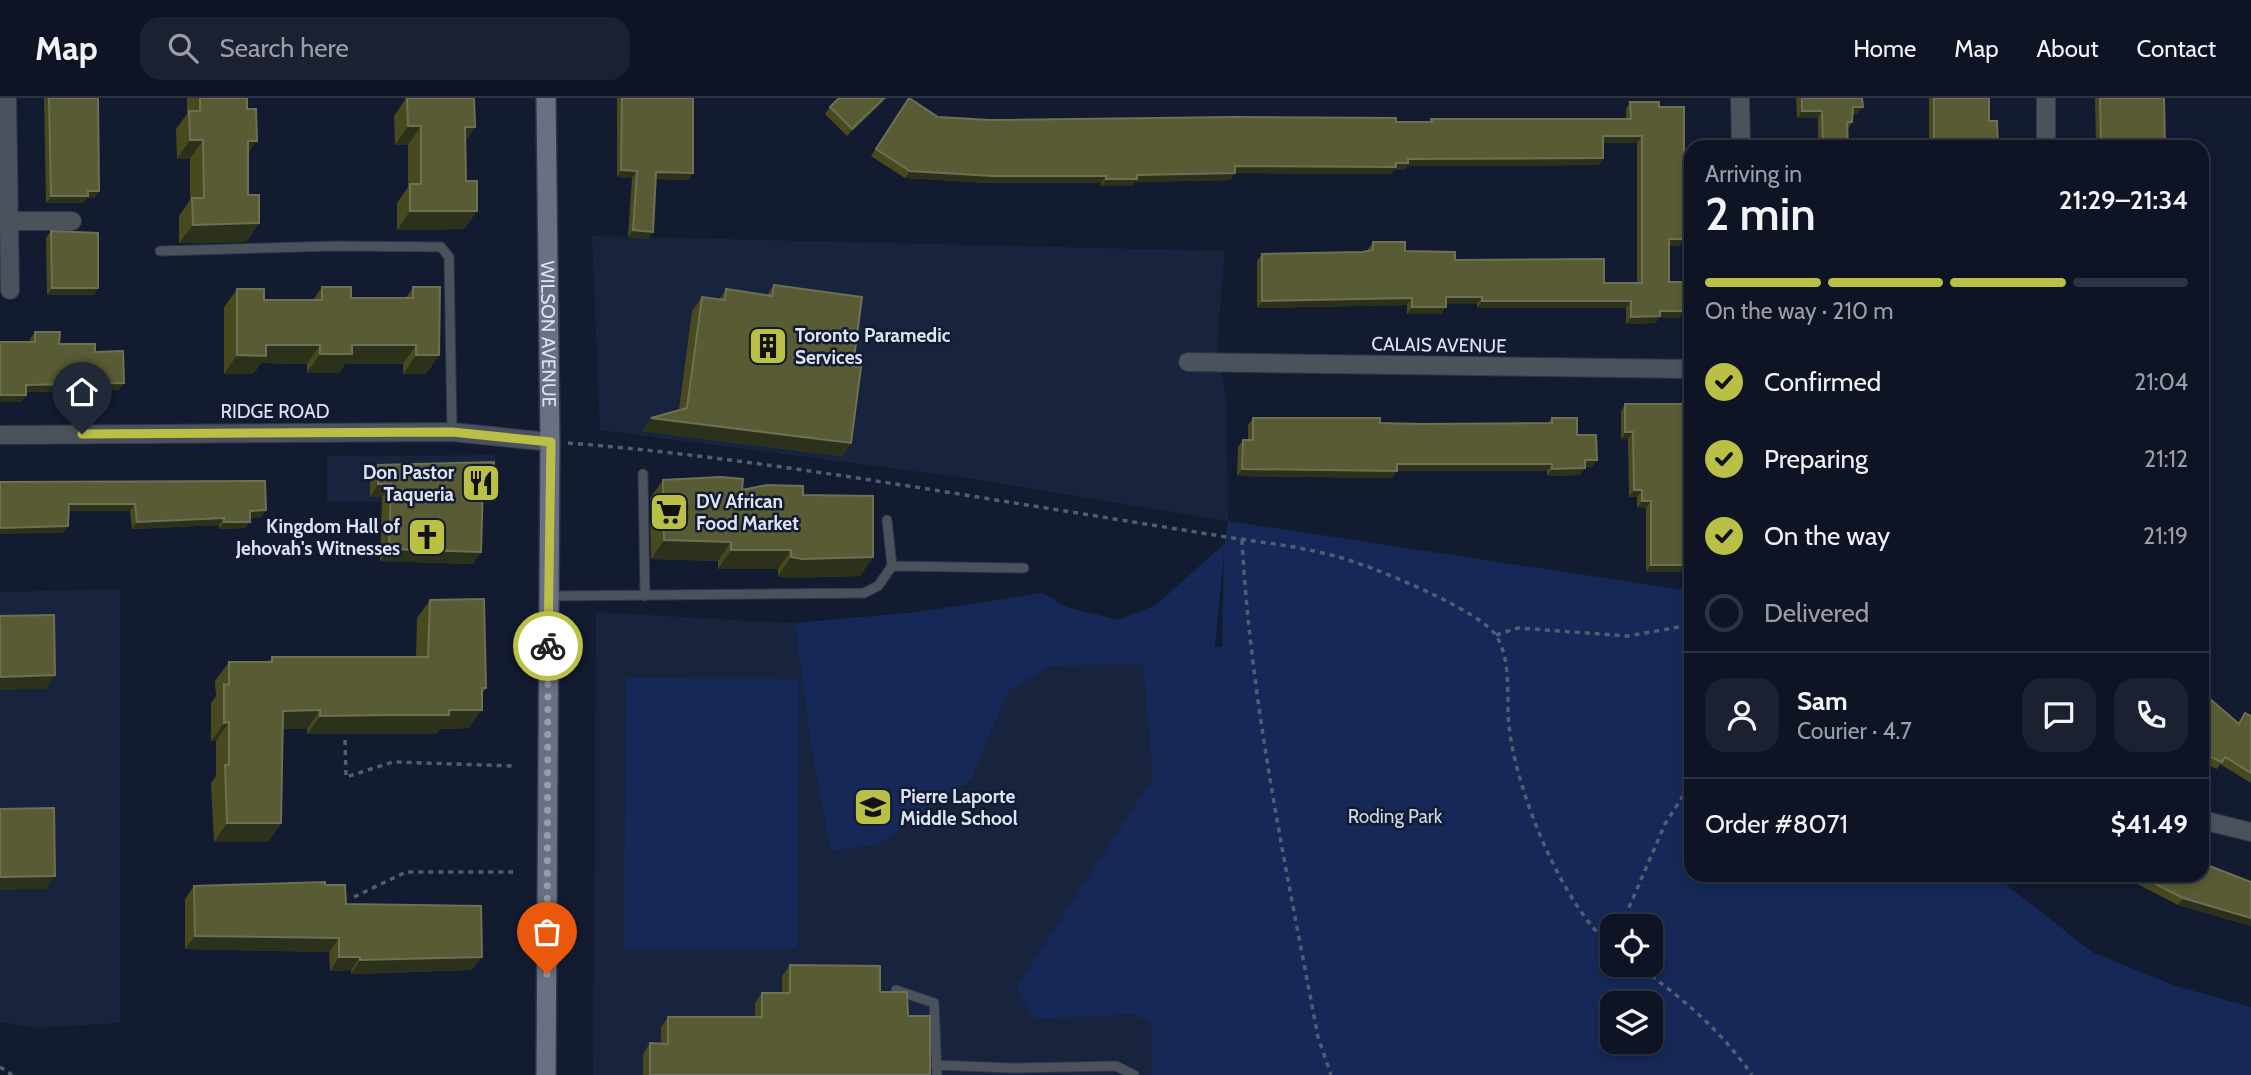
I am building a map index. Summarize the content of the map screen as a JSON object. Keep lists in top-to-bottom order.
{
  "streets": {
    "main road": ["WILSON AVENUE"],
    "street": ["CALAIS AVENUE", "RIDGE ROAD"]
  },
  "crossings": [
    ["WILSON AVENUE", "RIDGE ROAD"]
  ],
  "parks": ["Roding Park"],
  "places": {
    "building": ["Toronto Paramedic Services"],
    "restaurant": ["Don Pastor Taqueria"],
    "supermarket": ["DV African Food Market"],
    "church": ["Kingdom Hall of Jehovah's Witnesses"],
    "school or university": ["Pierre Laporte Middle School"]
  },
  "page": {
    "header": "Map",
    "search": "Search here",
    "nav": [
      "Home",
      "Map",
      "About",
      "Contact"
    ],
    "heading": ["2 min", "Arriving in", "21:29–21:34"],
    "panel": [
      "Sam",
      "Courier · 4.7",
      "Order #8071",
      "$41.49"
    ],
    "bar": "On the way · 210 m",
    "list": [
      ["Confirmed", "21:04"],
      ["Preparing", "21:12"],
      ["On the way", "21:19"],
      "Delivered"
    ]
  }
}
